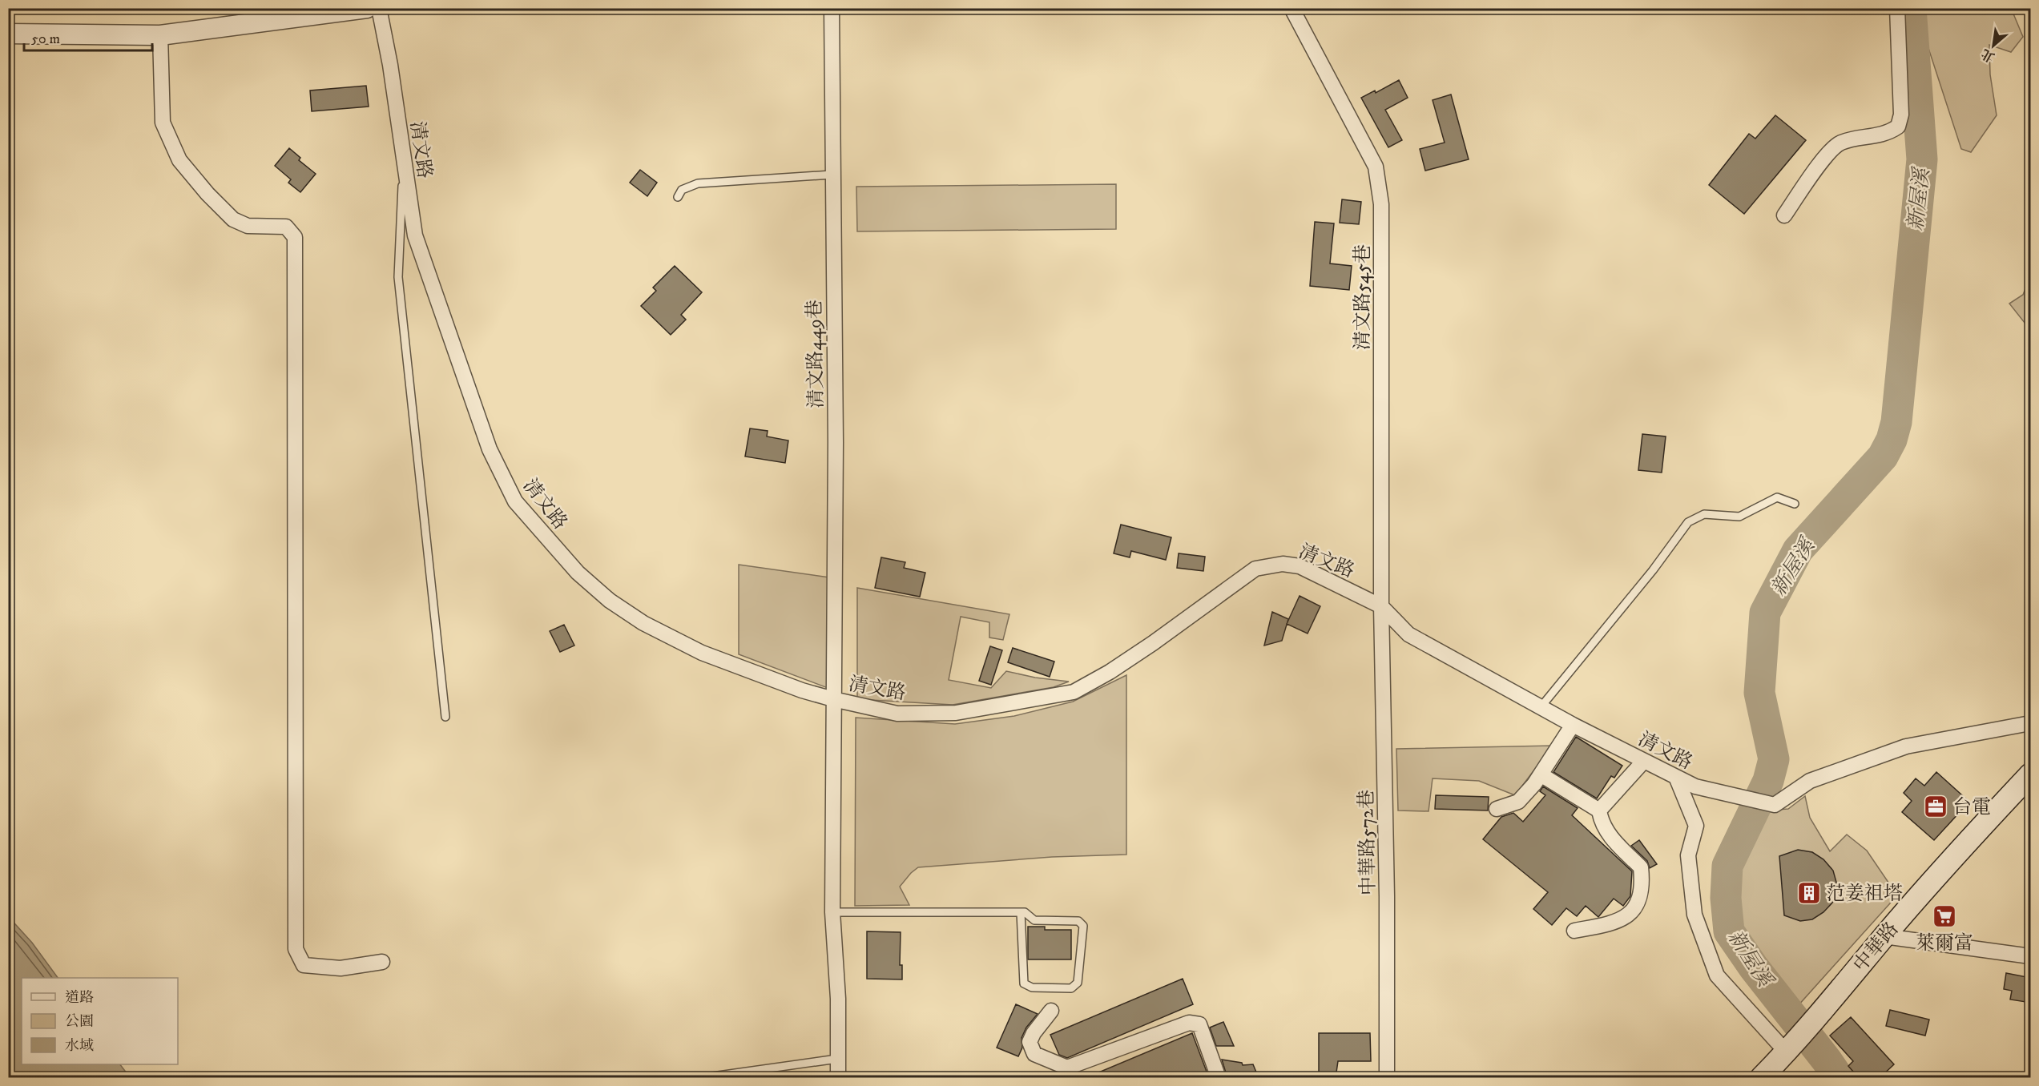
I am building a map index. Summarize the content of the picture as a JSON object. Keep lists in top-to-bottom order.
{
  "streets": {
    "main road": ["中華路"],
    "street": [
      "清文路",
      "清文路545巷",
      "清文路449巷",
      "中華路572巷"
    ]
  },
  "crossings": [
    ["清文路", "清文路545巷"],
    ["清文路", "清文路449巷"],
    ["清文路", "中華路572巷"],
    ["清文路545巷", "中華路572巷"]
  ],
  "water": ["新屋溪"],
  "places": {
    "office": ["台電"],
    "building": ["范姜祖塔"],
    "supermarket": ["萊爾富"]
  },
  "legend": ["道路", "公園", "水域"],
  "scale_bar": "50 m",
  "north": "bottom left"
}
